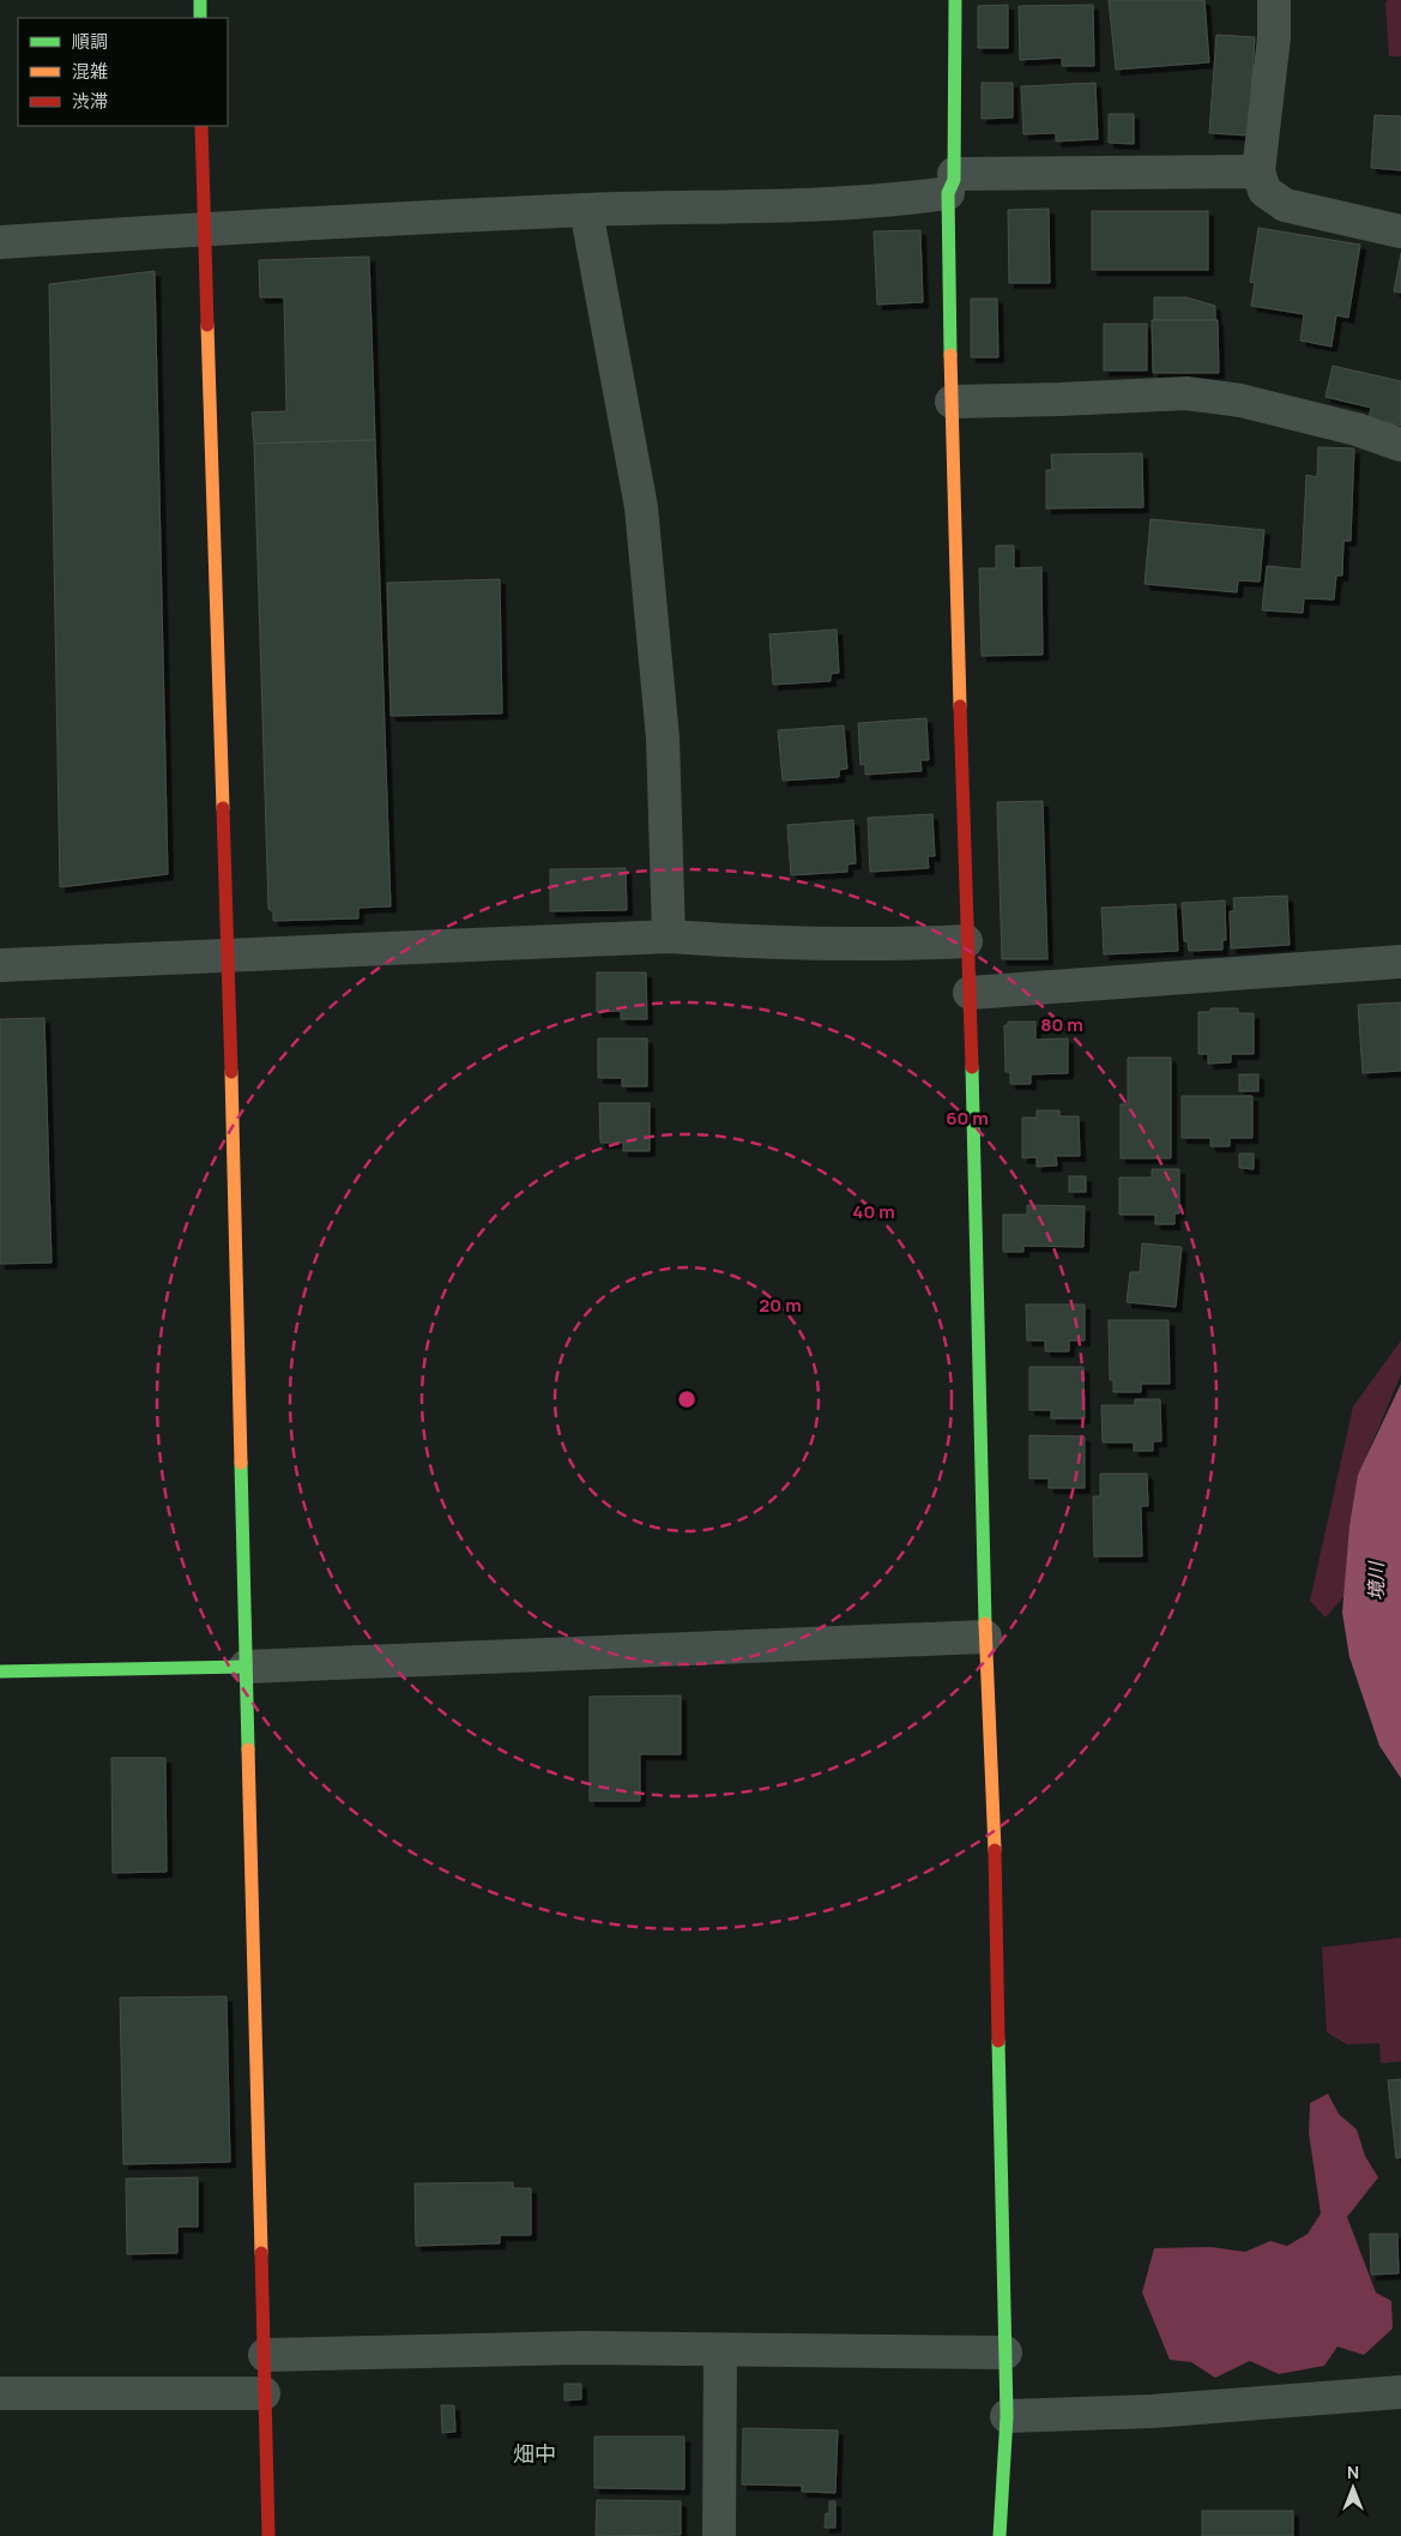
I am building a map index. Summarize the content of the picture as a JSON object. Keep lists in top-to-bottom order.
{
  "districts": ["畑中"],
  "water": ["境川"],
  "legend": ["順調", "混雑", "渋滞"],
  "north": "top",
  "rings": [
    "80 m",
    "60 m",
    "40 m",
    "20 m"
  ]
}
